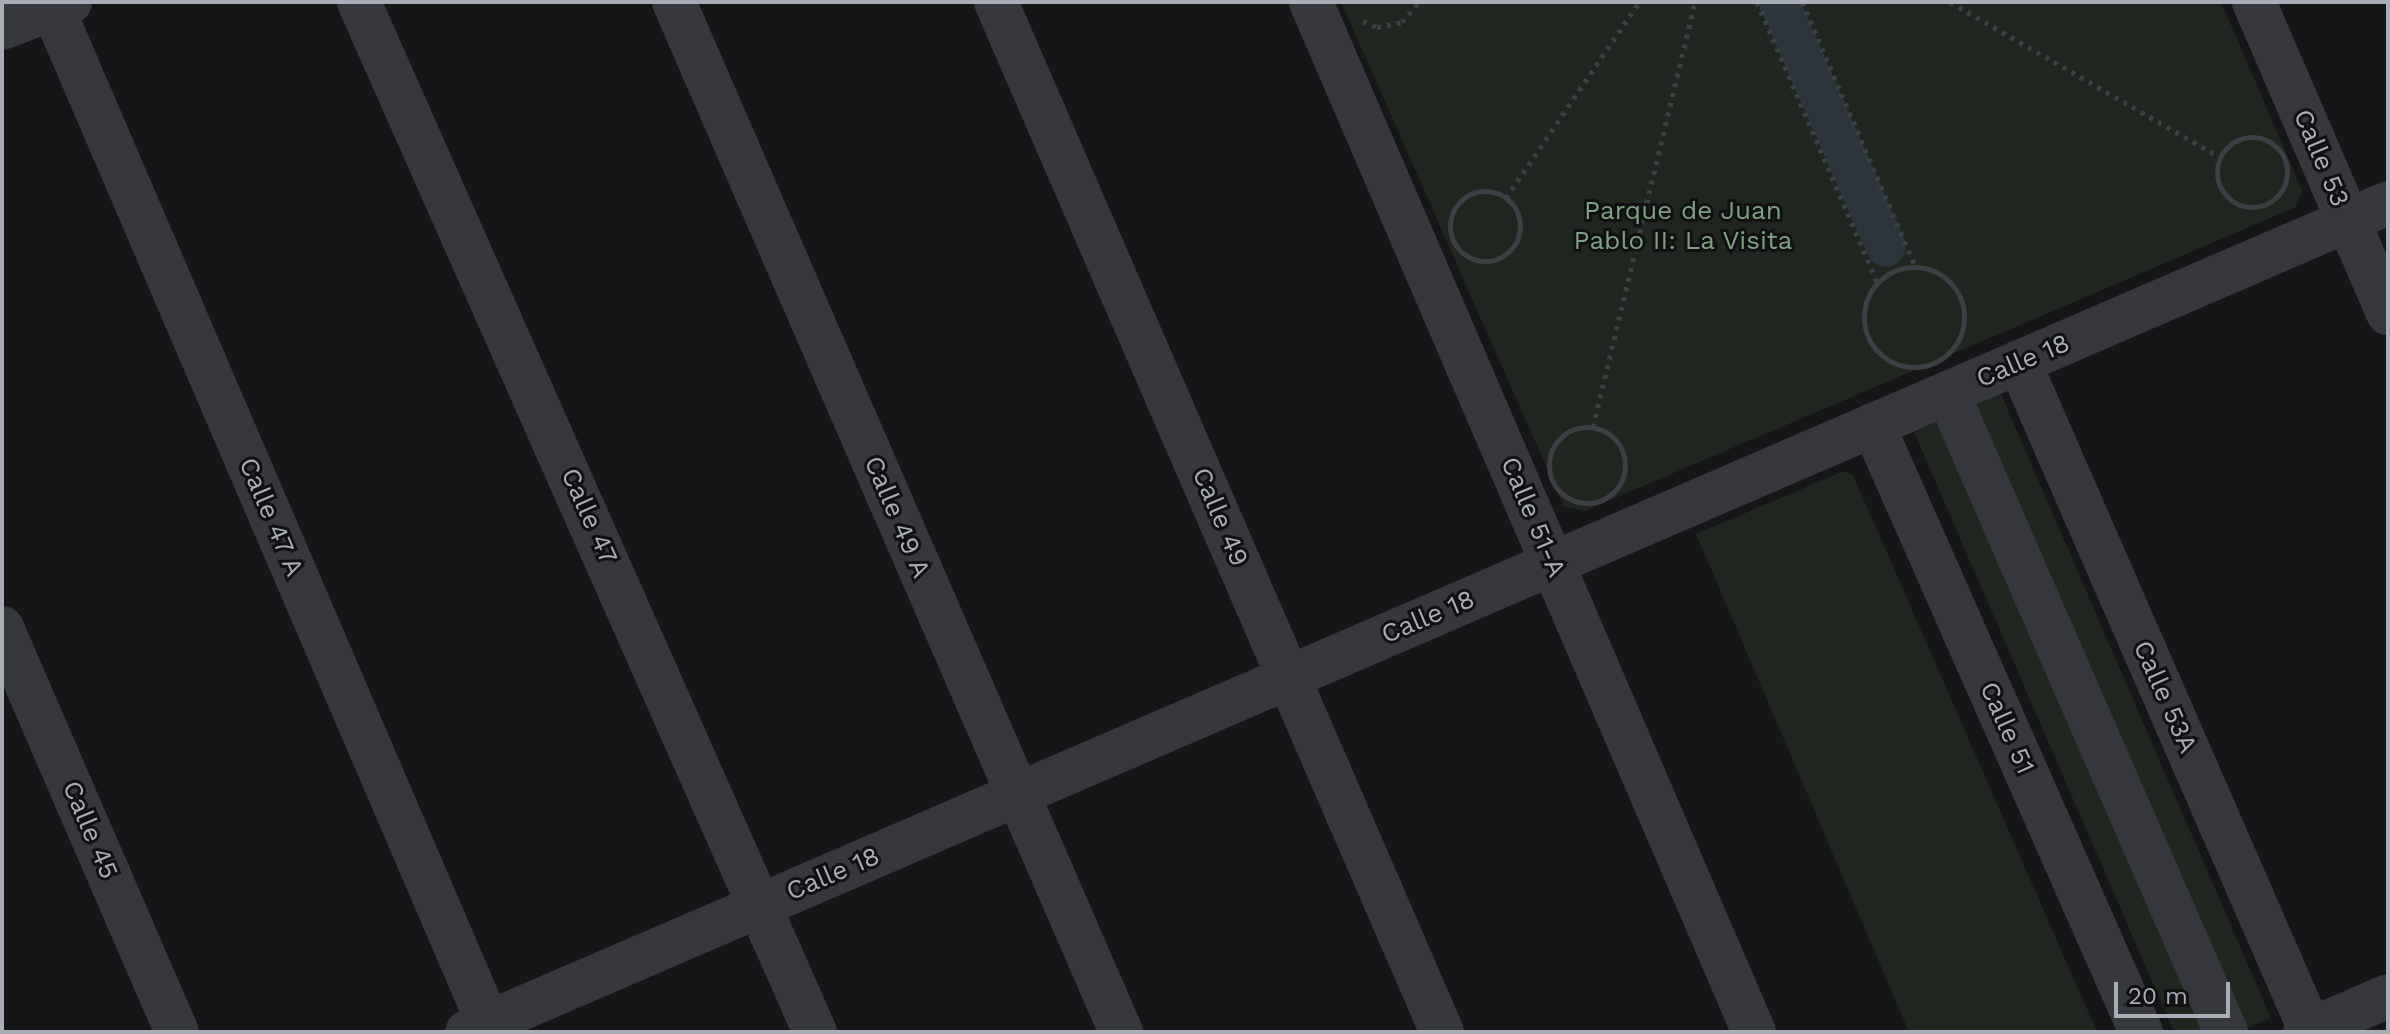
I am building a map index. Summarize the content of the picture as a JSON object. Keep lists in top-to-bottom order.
{
  "streets": {
    "street": [
      "Calle 53",
      "Calle 18",
      "Calle 47",
      "Calle 47 A",
      "Calle 49 A",
      "Calle 49",
      "Calle 51-A",
      "Calle 53A",
      "Calle 51",
      "Calle 45"
    ]
  },
  "crossings": [
    ["Calle 53", "Calle 18"],
    ["Calle 18", "Calle 47"],
    ["Calle 18", "Calle 47 A"],
    ["Calle 18", "Calle 49 A"],
    ["Calle 18", "Calle 49"],
    ["Calle 18", "Calle 51-A"],
    ["Calle 18", "Calle 53A"],
    ["Calle 18", "Calle 51"]
  ],
  "parks": ["Parque de Juan Pablo II: La Visita"],
  "scale_bar": "20 m"
}
